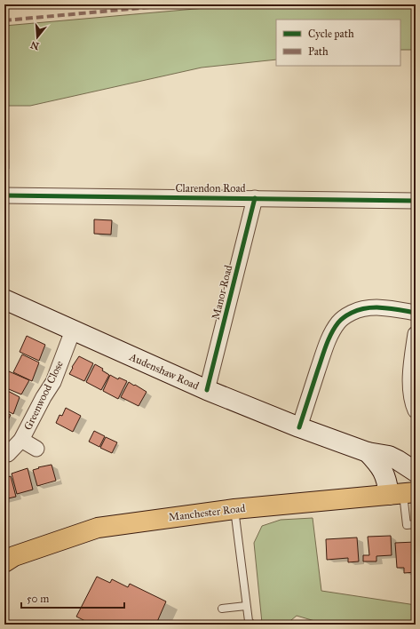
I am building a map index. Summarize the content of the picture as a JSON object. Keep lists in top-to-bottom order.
{
  "streets": {
    "highway": ["Manchester Road"],
    "main road": ["Audenshaw Road"],
    "street": ["Clarendon Road", "Manor Road", "Greenwood Close"]
  },
  "crossings": [
    ["Clarendon Road", "Manor Road"],
    ["Manor Road", "Audenshaw Road"],
    ["Audenshaw Road", "Greenwood Close"],
    ["Audenshaw Road", "Manchester Road"]
  ],
  "legend": ["Cycle path", "Path"],
  "scale_bar": "50 m",
  "north": "bottom"
}
